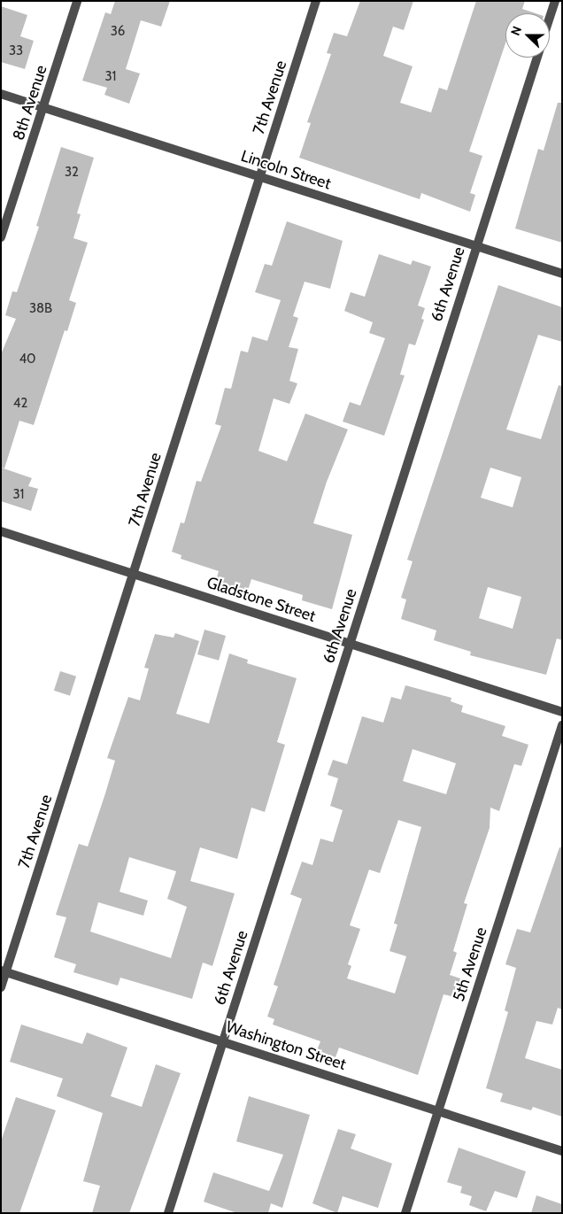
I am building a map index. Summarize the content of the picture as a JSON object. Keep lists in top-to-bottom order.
{
  "streets": {
    "street": [
      "7th Avenue",
      "8th Avenue",
      "Lincoln Street",
      "6th Avenue",
      "Gladstone Street",
      "5th Avenue",
      "Washington Street"
    ]
  },
  "crossings": [
    ["7th Avenue", "Lincoln Street"],
    ["7th Avenue", "Gladstone Street"],
    ["7th Avenue", "Washington Street"],
    ["8th Avenue", "Lincoln Street"],
    ["Lincoln Street", "6th Avenue"],
    ["6th Avenue", "Gladstone Street"],
    ["6th Avenue", "Washington Street"],
    ["5th Avenue", "Washington Street"]
  ],
  "house_numbers": [
    "36",
    "33",
    "31",
    "32",
    "38B",
    "40",
    "42",
    "31"
  ],
  "north": "left"
}
